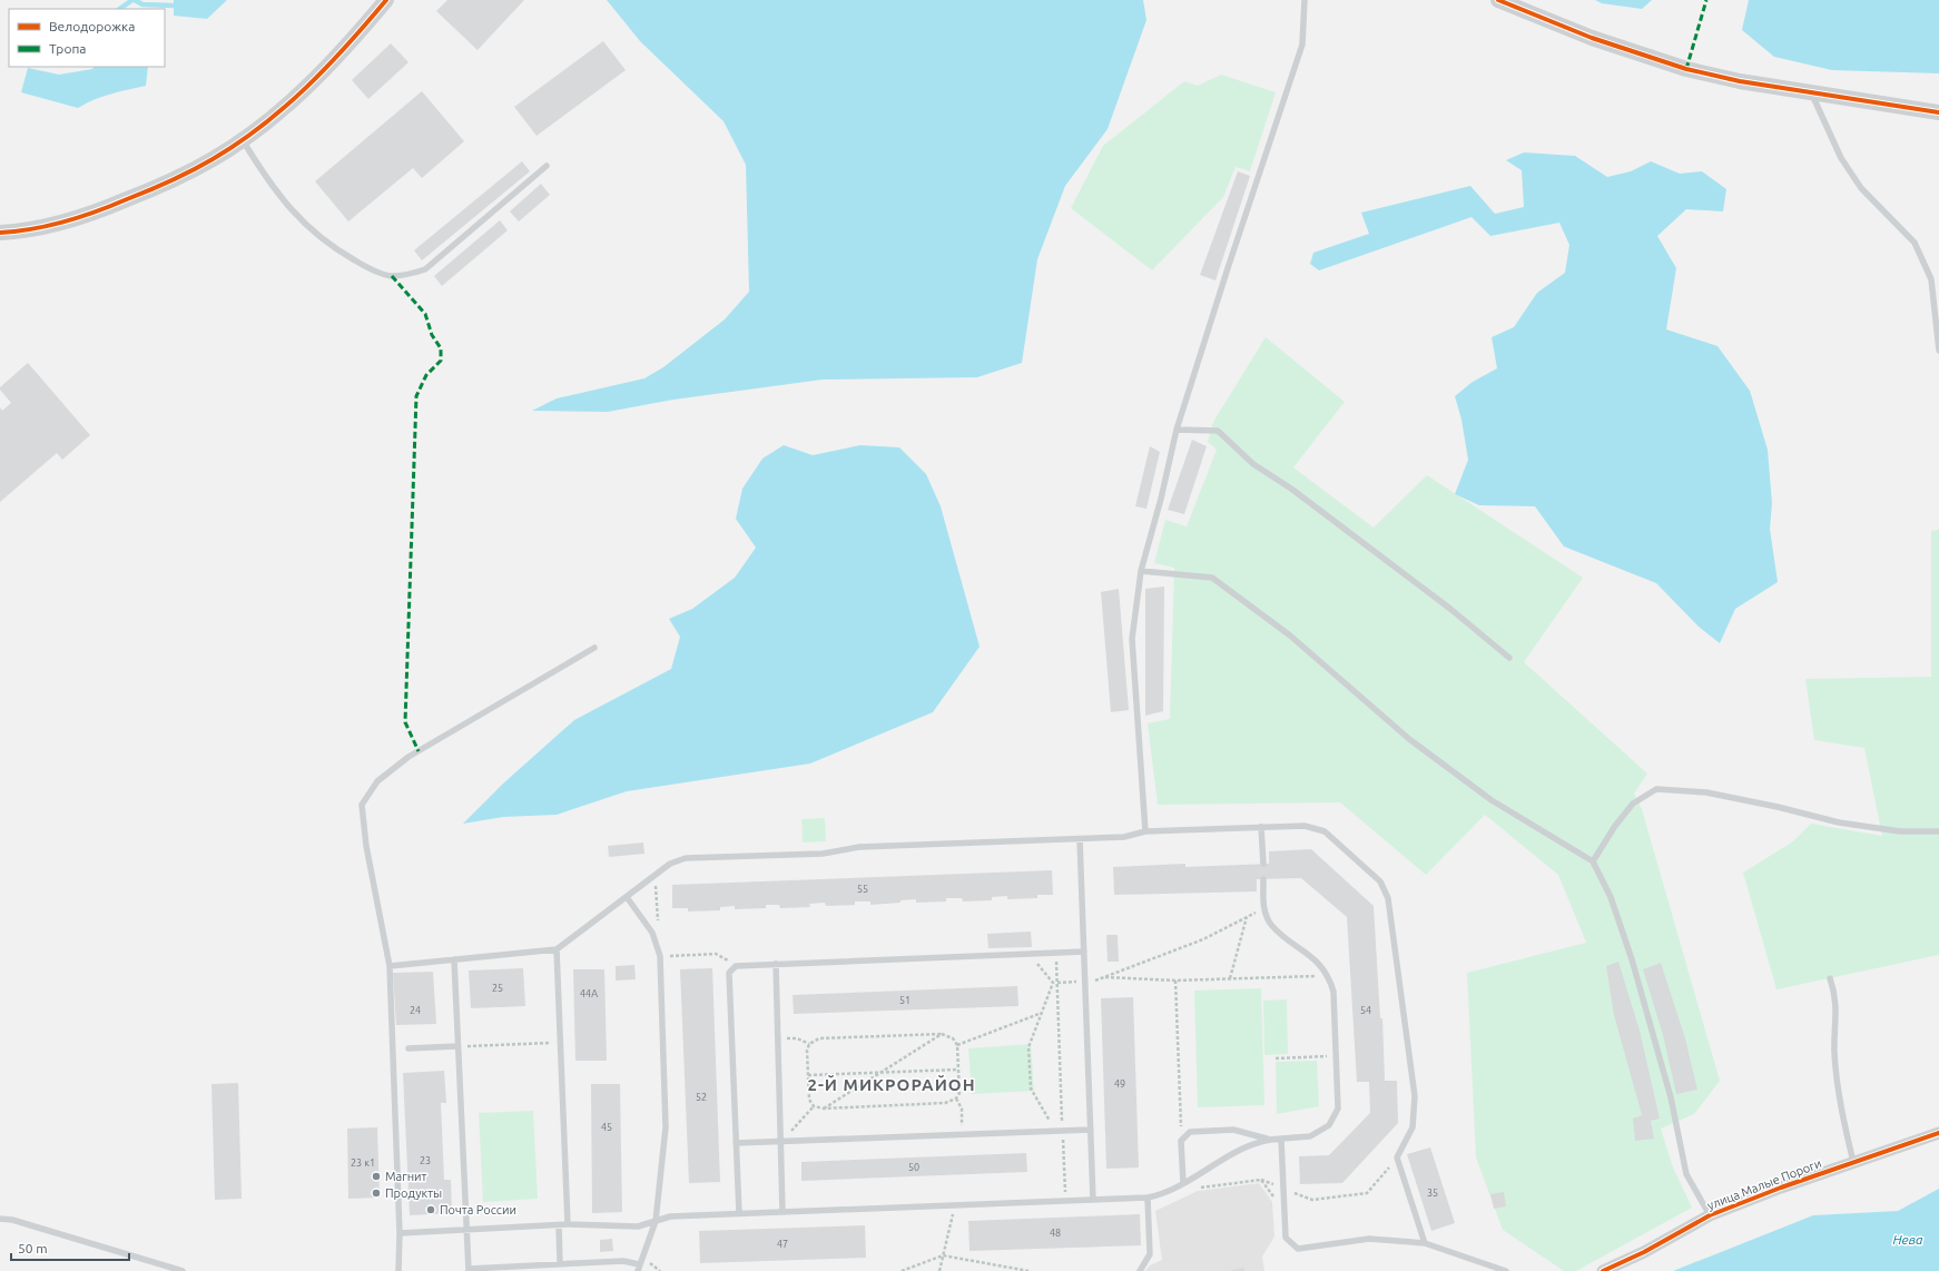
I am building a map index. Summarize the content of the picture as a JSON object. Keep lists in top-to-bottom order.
{
  "streets": {
    "street": ["улица Малые Пороги"]
  },
  "districts": ["2-Й МИКРОРАЙОН"],
  "water": ["Нева"],
  "places": ["Магнит", "Продукты", "Почта России"],
  "house_numbers": [
    "55",
    "25",
    "44А",
    "51",
    "24",
    "54",
    "49",
    "52",
    "45",
    "23",
    "23 к1",
    "50",
    "35",
    "48",
    "47"
  ],
  "legend": ["Велодорожка", "Тропа"],
  "scale_bar": "50 m"
}
